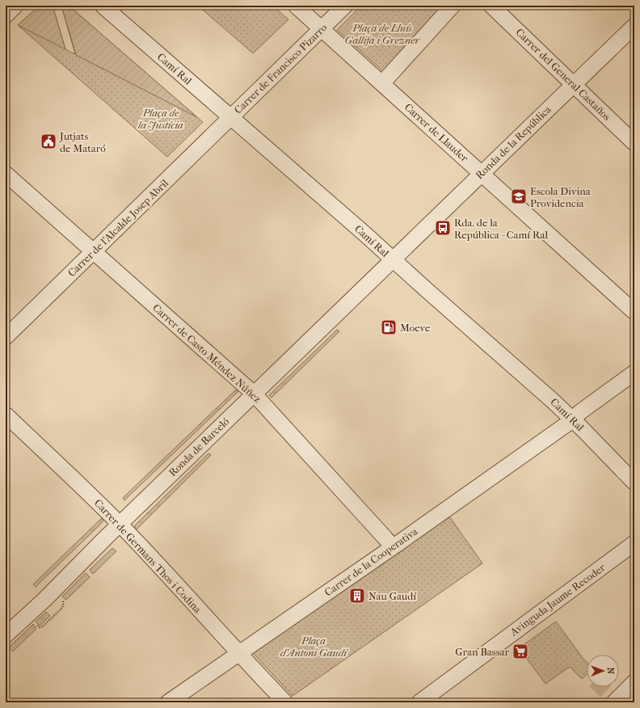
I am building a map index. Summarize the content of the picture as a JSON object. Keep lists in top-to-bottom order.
{
  "streets": {
    "street": [
      "Camí Ral",
      "Carrer de Francisco Pizarro",
      "Carrer del General Castaños",
      "Carrer de Llauder",
      "Ronda de la República",
      "Carrer de l'Alcalde Josep Abril",
      "Carrer de Casto Méndez Núñez",
      "Ronda de Barceló",
      "Carrer de Germans Thos i Codina",
      "Carrer de la Cooperativa",
      "Avinguda Jaume Recoder"
    ]
  },
  "crossings": [
    ["Camí Ral", "Carrer de Francisco Pizarro"],
    ["Camí Ral", "Ronda de la República"],
    ["Camí Ral", "Carrer de l'Alcalde Josep Abril"],
    ["Camí Ral", "Ronda de Barceló"],
    ["Camí Ral", "Carrer de la Cooperativa"],
    ["Carrer de Francisco Pizarro", "Carrer de Llauder"],
    ["Carrer de Francisco Pizarro", "Carrer de l'Alcalde Josep Abril"],
    ["Carrer del General Castaños", "Ronda de la República"],
    ["Carrer de Llauder", "Ronda de la República"],
    ["Ronda de la República", "Ronda de Barceló"],
    ["Carrer de l'Alcalde Josep Abril", "Carrer de Casto Méndez Núñez"],
    ["Carrer de Casto Méndez Núñez", "Ronda de Barceló"],
    ["Carrer de Casto Méndez Núñez", "Carrer de la Cooperativa"],
    ["Ronda de Barceló", "Carrer de Germans Thos i Codina"],
    ["Carrer de Germans Thos i Codina", "Carrer de la Cooperativa"]
  ],
  "parks": ["Plaça de Lluís Gallifa i Grezner", "Plaça de la Justícia", "Plaça d'Antoni Gaudí"],
  "places": {
    "public building": ["Jutjats de Mataró"],
    "school or university": ["Escola Divina Providencia"],
    "bus stop": ["Rda. de la República - Camí Ral"],
    "fuel station": ["Moeve"],
    "building": ["Nau Gaudí"],
    "supermarket": ["Gran Bassar"]
  },
  "north": "right"
}
